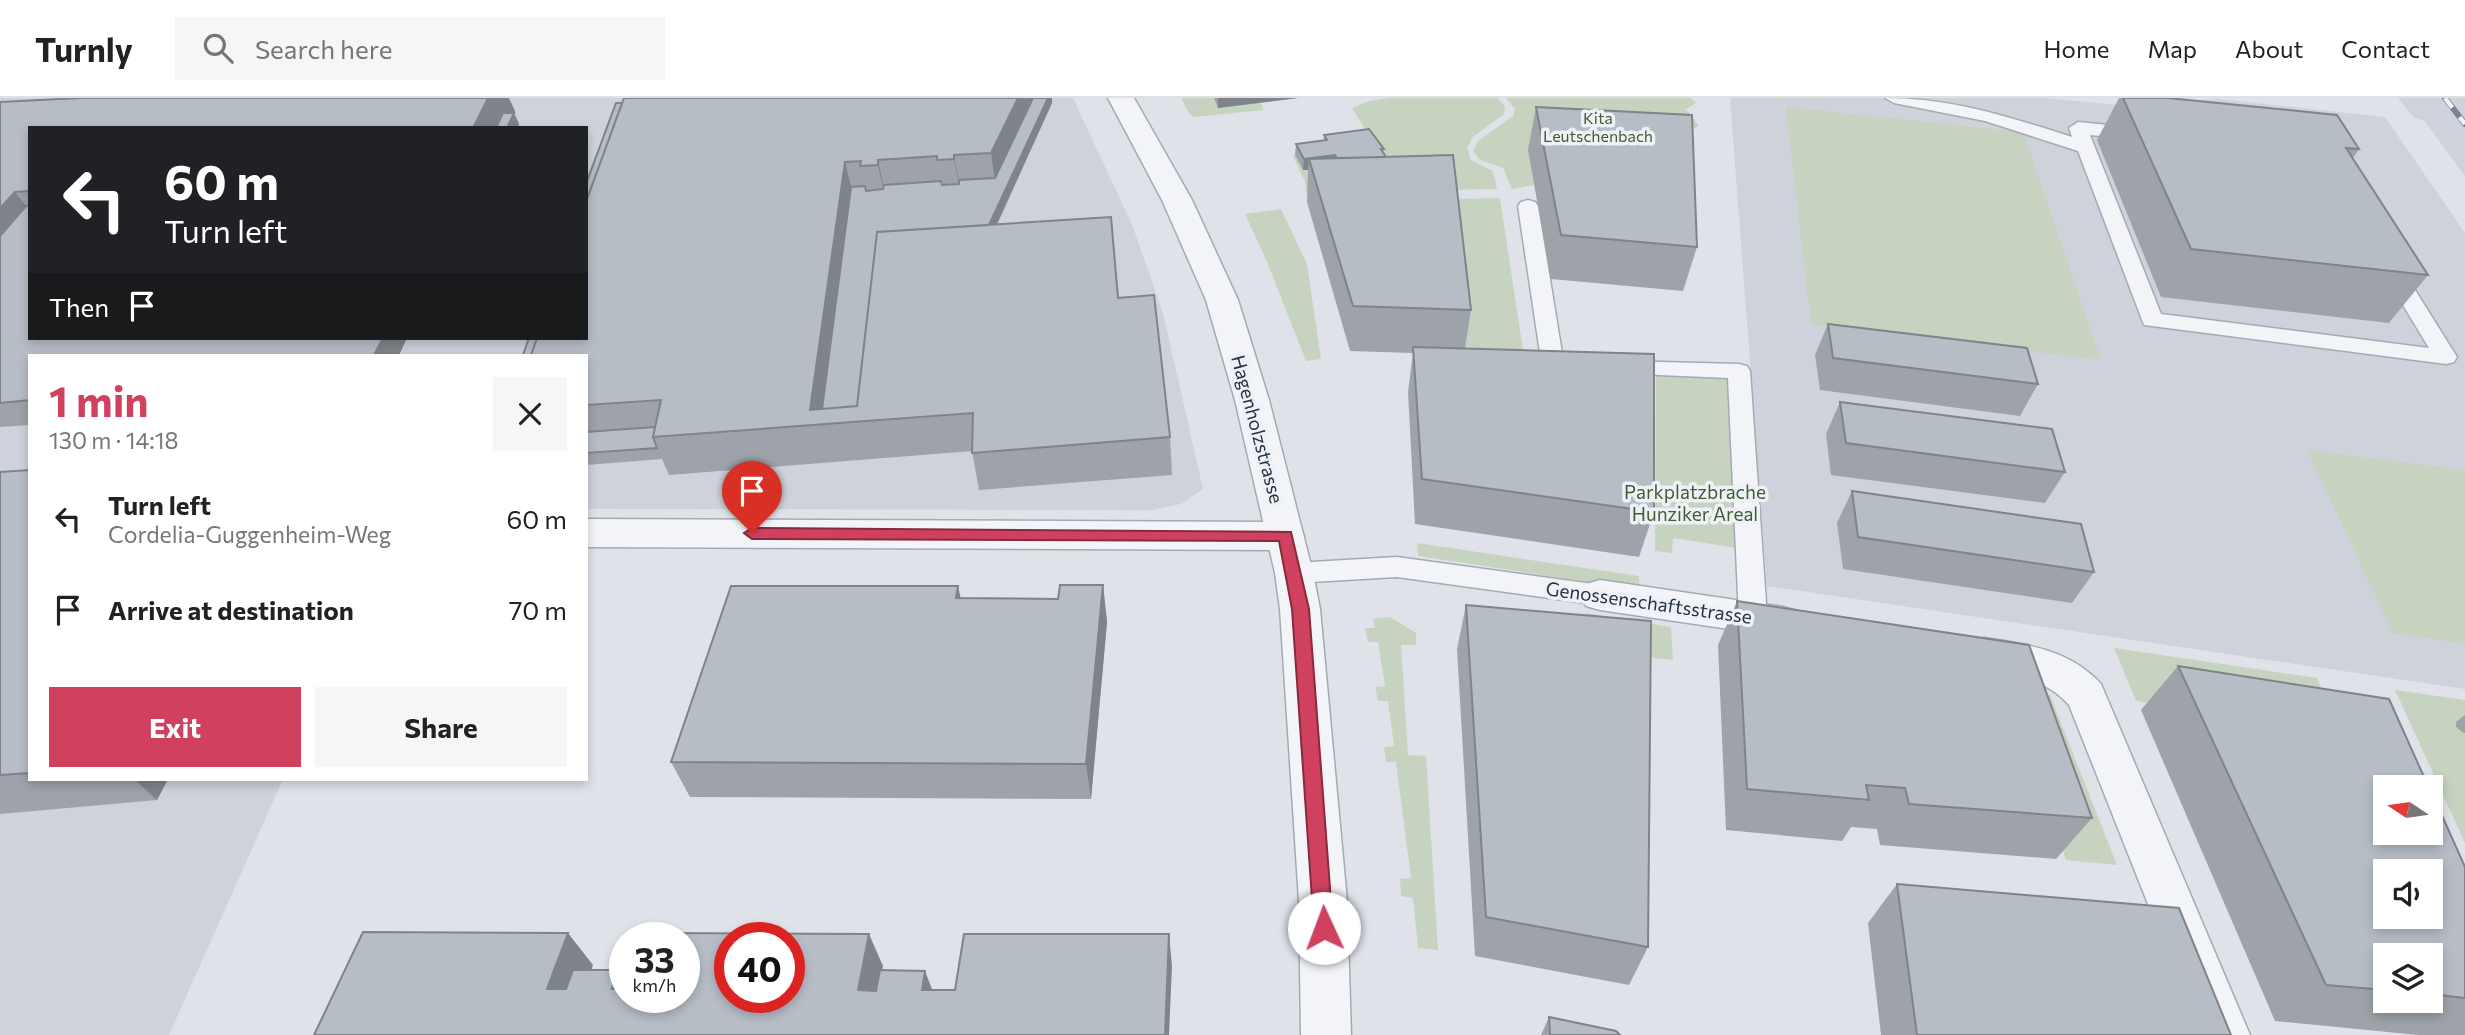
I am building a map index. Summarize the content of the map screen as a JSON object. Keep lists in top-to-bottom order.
{
  "streets": {
    "street": ["Hagenholzstrasse", "Genossenschaftsstrasse"]
  },
  "crossings": [
    ["Hagenholzstrasse", "Genossenschaftsstrasse"]
  ],
  "parks": ["Kita Leutschenbach", "Parkplatzbrache Hunziker Areal"],
  "north": "left",
  "page": {
    "header": "Turnly",
    "search": "Search here",
    "nav": [
      "Home",
      "Map",
      "About",
      "Contact"
    ],
    "turn": ["60 m", "Turn left"],
    "then": "Then",
    "heading": ["1 min", "130 m · 14:18"],
    "list": [
      {
        "name": "Turn left",
        "note": "Cordelia-Guggenheim-Weg",
        "value": "60 m"
      },
      {
        "name": "Arrive at destination",
        "value": "70 m"
      }
    ],
    "buttons": ["Exit", "Share"],
    "speed": "33 km/h",
    "limit": "40"
  }
}
